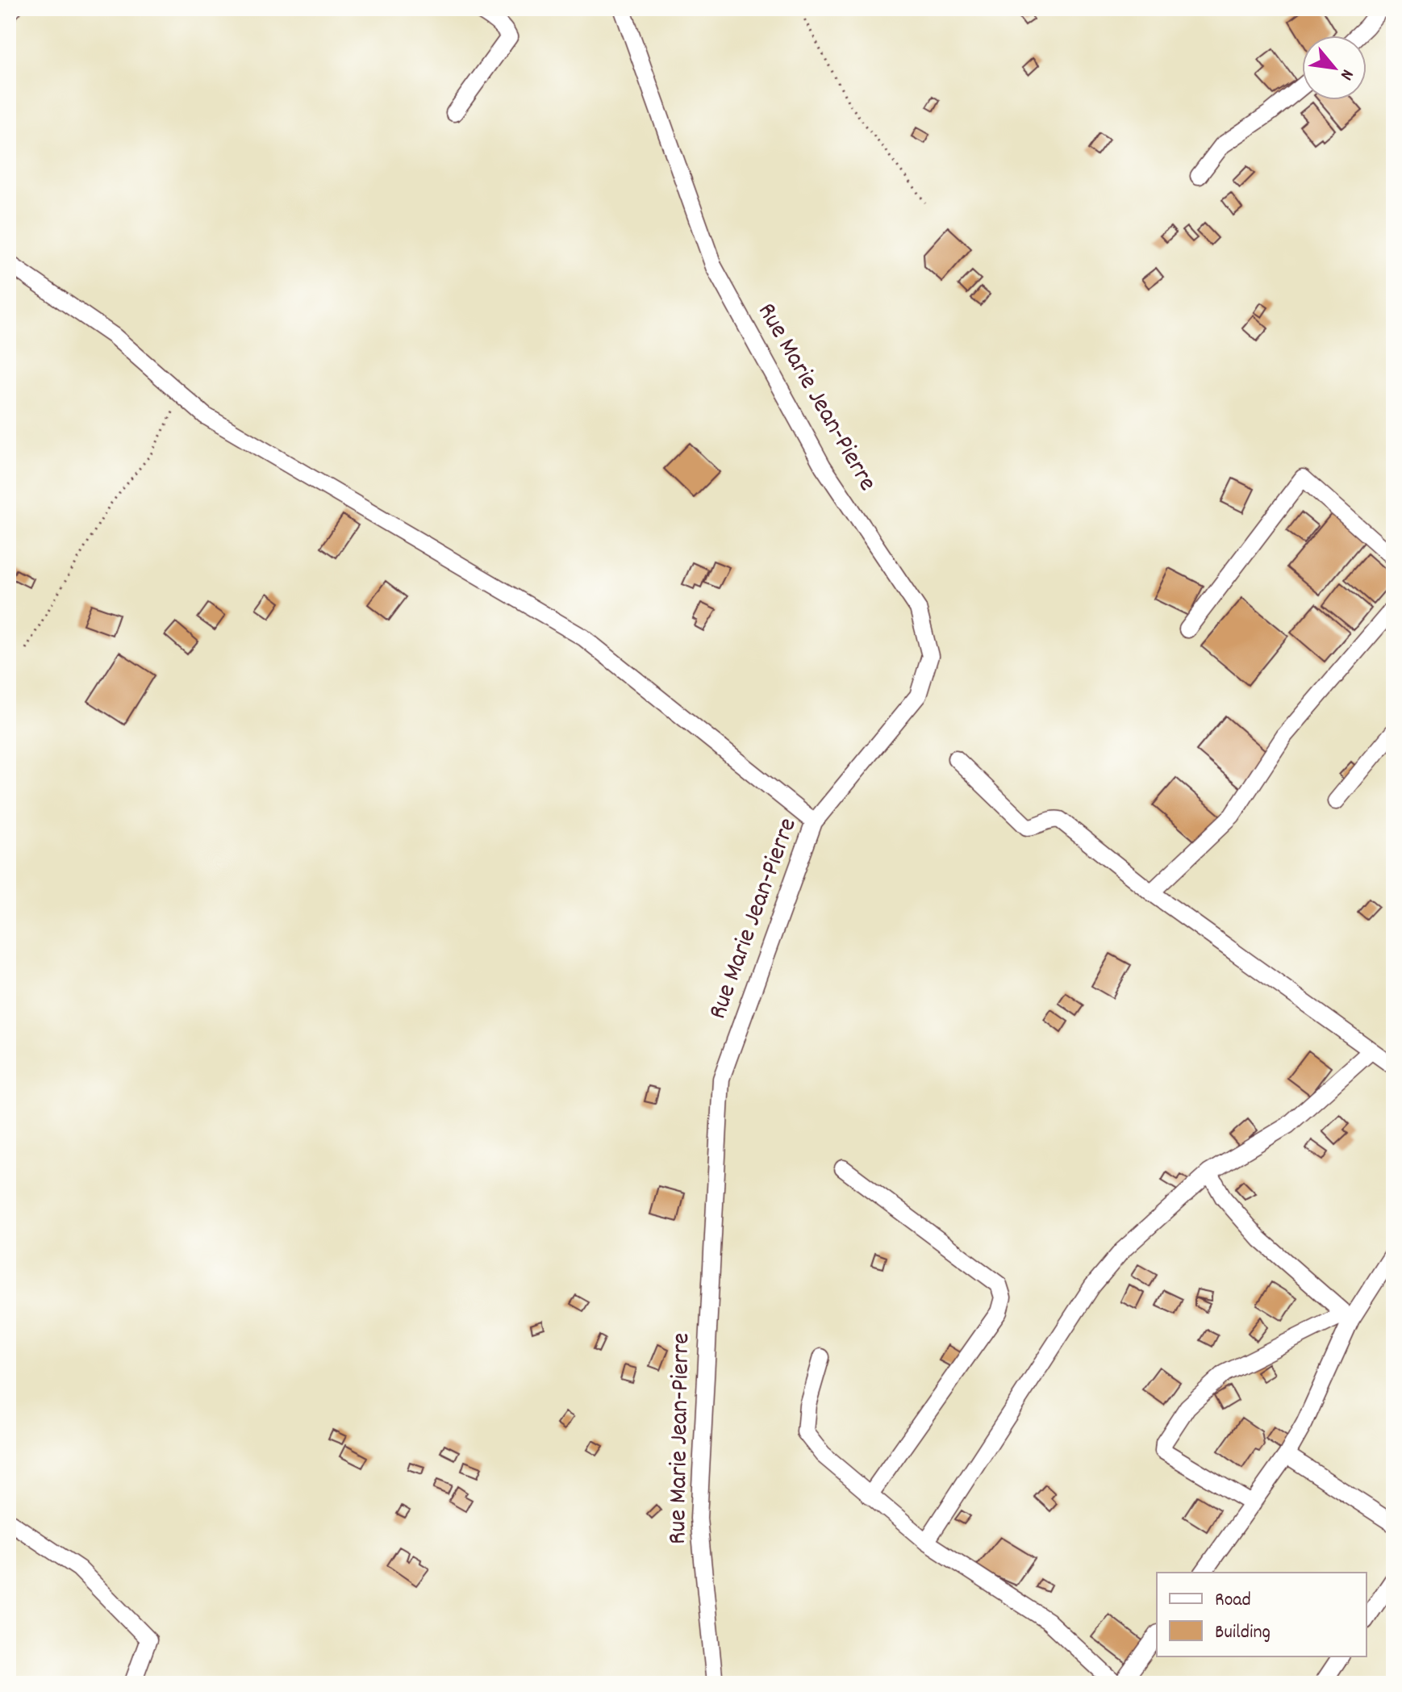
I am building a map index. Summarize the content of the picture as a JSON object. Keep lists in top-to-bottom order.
{
  "streets": {
    "street": ["Rue Marie Jean-Pierre"]
  },
  "legend": ["Road", "Building"],
  "north": "bottom right"
}
